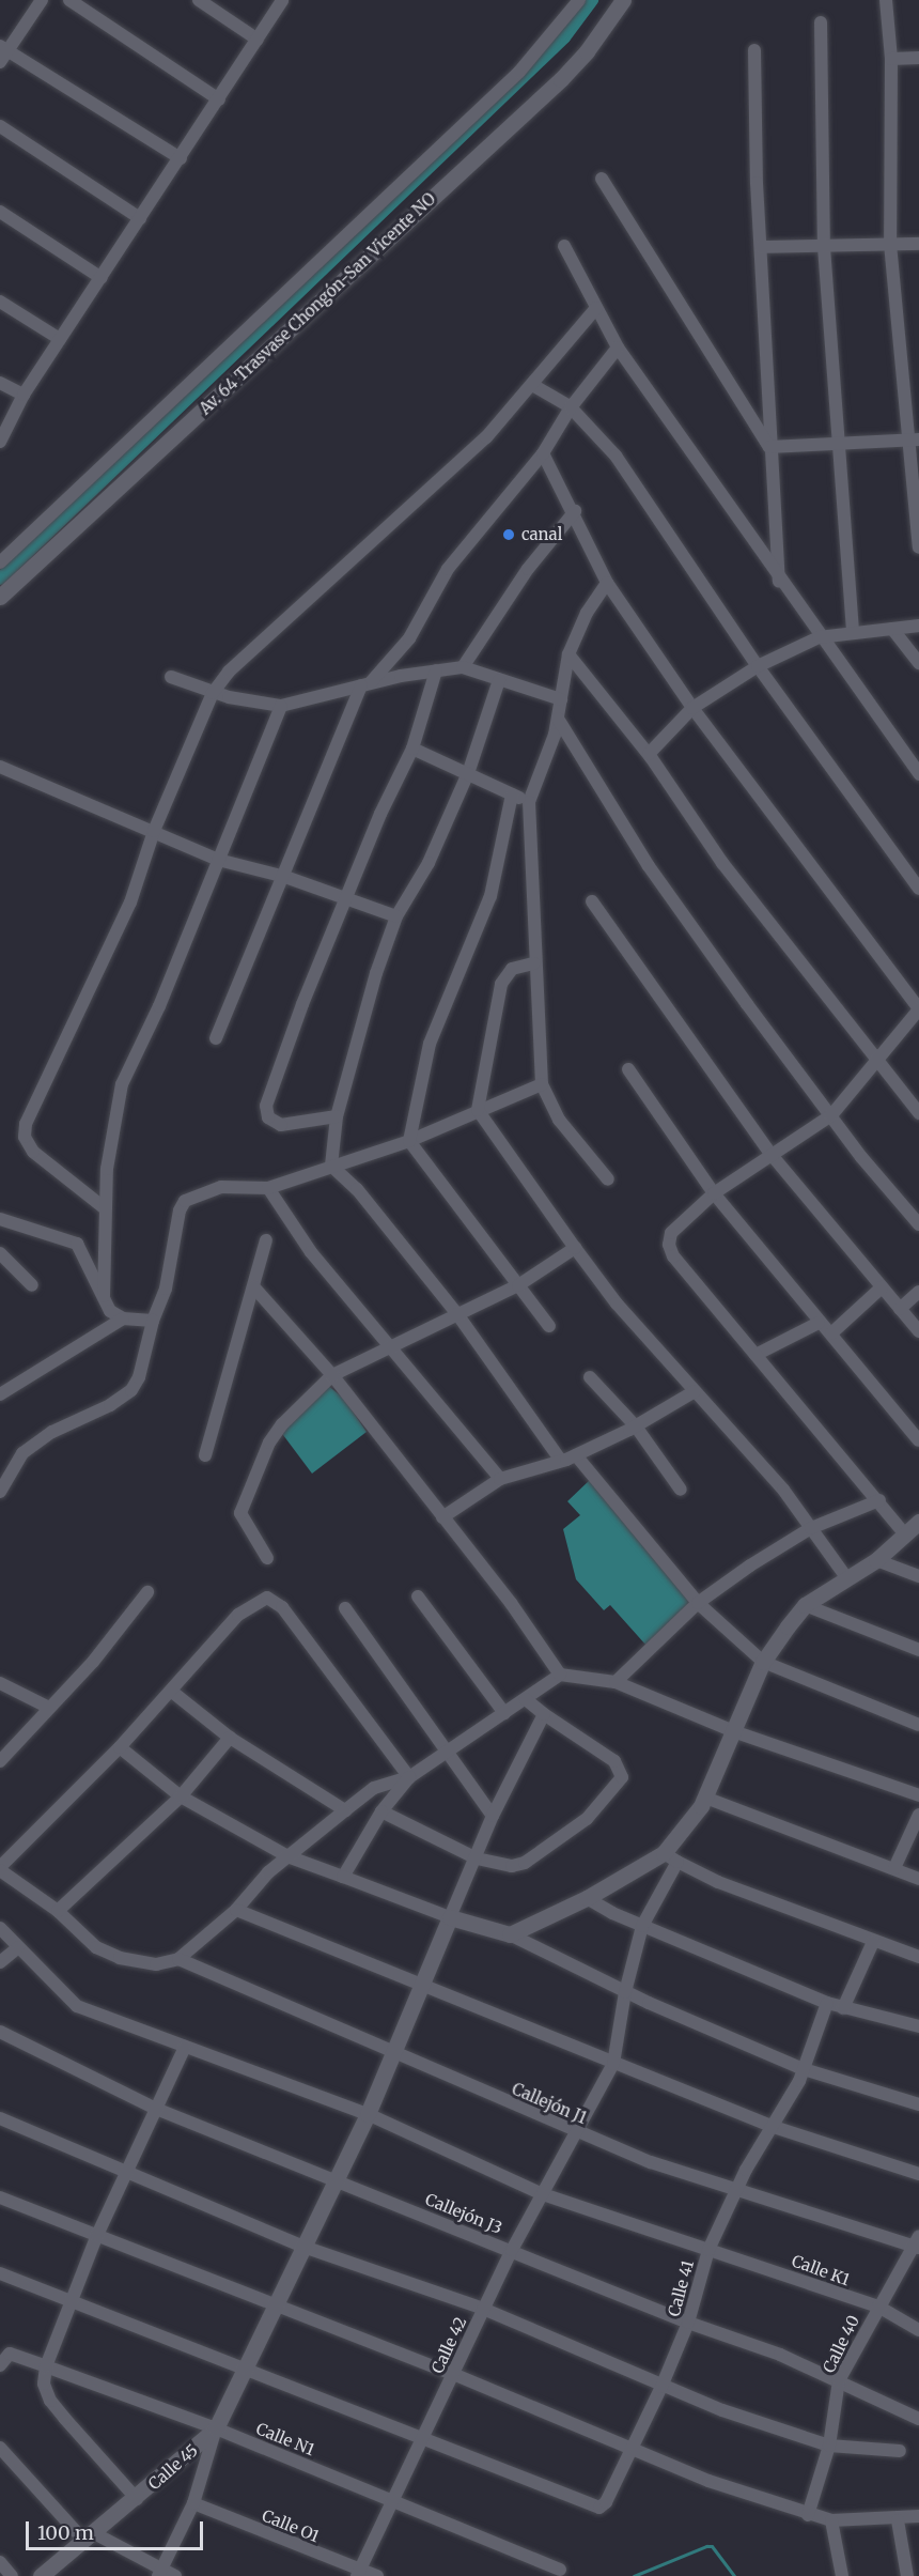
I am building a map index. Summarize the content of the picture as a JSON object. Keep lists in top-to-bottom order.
{
  "streets": {
    "street": [
      "Av. 64 Trasvase Chongón-San Vicente NO",
      "Callejón J1",
      "Callejón J3",
      "Calle K1",
      "Calle 41",
      "Calle 40",
      "Calle 42",
      "Calle N1",
      "Calle 45",
      "Calle O1"
    ]
  },
  "crossings": [
    ["Callejón J1", "Calle 41"],
    ["Callejón J1", "Calle 40"],
    ["Callejón J1", "Calle 42"],
    ["Callejón J3", "Calle 41"],
    ["Callejón J3", "Calle 40"],
    ["Callejón J3", "Calle 42"],
    ["Calle K1", "Calle 41"],
    ["Calle K1", "Calle 40"],
    ["Calle K1", "Calle 42"],
    ["Calle 41", "Calle 42"],
    ["Calle 42", "Calle N1"],
    ["Calle 42", "Calle O1"],
    ["Calle N1", "Calle 45"]
  ],
  "places": ["canal"],
  "scale_bar": "100 m"
}
